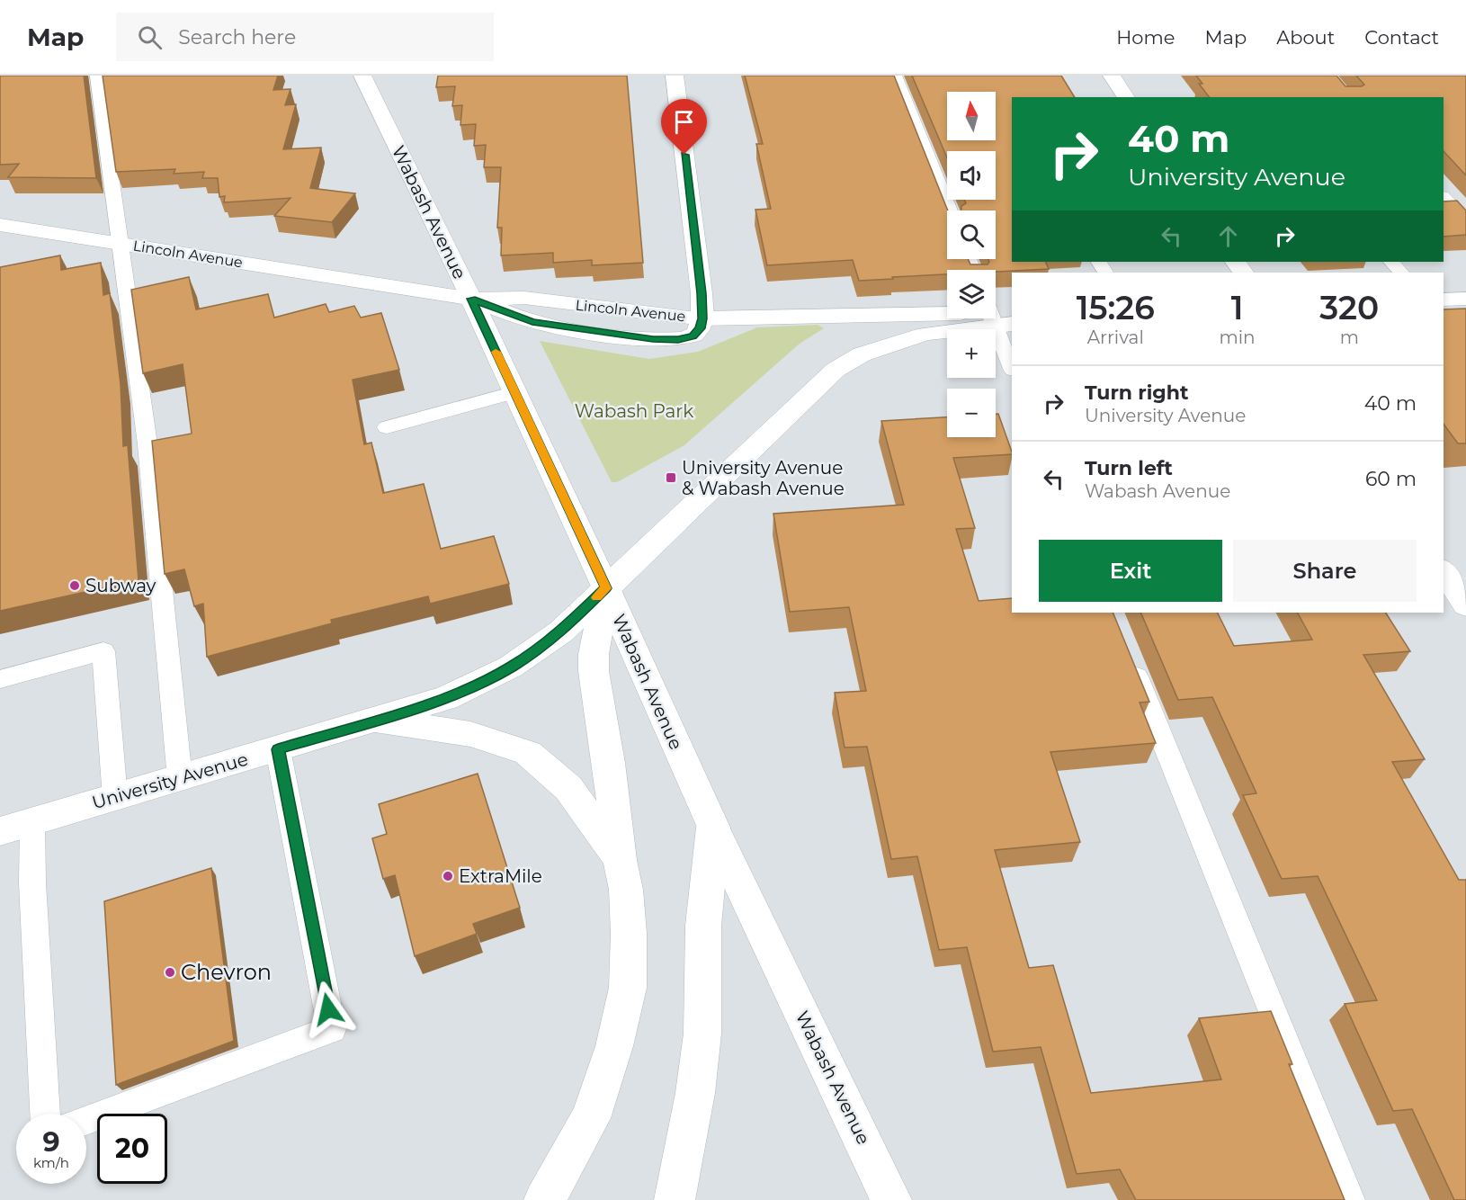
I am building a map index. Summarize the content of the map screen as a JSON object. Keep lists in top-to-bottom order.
{
  "streets": {
    "main road": ["Wabash Avenue", "Lincoln Avenue", "University Avenue"]
  },
  "crossings": [
    ["Wabash Avenue", "Lincoln Avenue"],
    ["Wabash Avenue", "University Avenue"]
  ],
  "parks": ["Wabash Park"],
  "places": {
    "transit": ["University Avenue & Wabash Avenue"],
    "other": ["Subway", "ExtraMile", "Chevron"]
  },
  "north": "top",
  "page": {
    "header": "Map",
    "search": "Search here",
    "nav": [
      "Home",
      "Map",
      "About",
      "Contact"
    ],
    "map_buttons": ["+", "−"],
    "turn": ["40 m", "University Avenue"],
    "eta": [
      "15:26",
      "Arrival",
      "1",
      "min",
      "320",
      "m"
    ],
    "list": [
      {
        "name": "Turn right",
        "note": "University Avenue",
        "value": "40 m"
      },
      {
        "name": "Turn left",
        "note": "Wabash Avenue",
        "value": "60 m"
      }
    ],
    "buttons": ["Exit", "Share"],
    "speed": "9 km/h",
    "limit": "20"
  }
}
